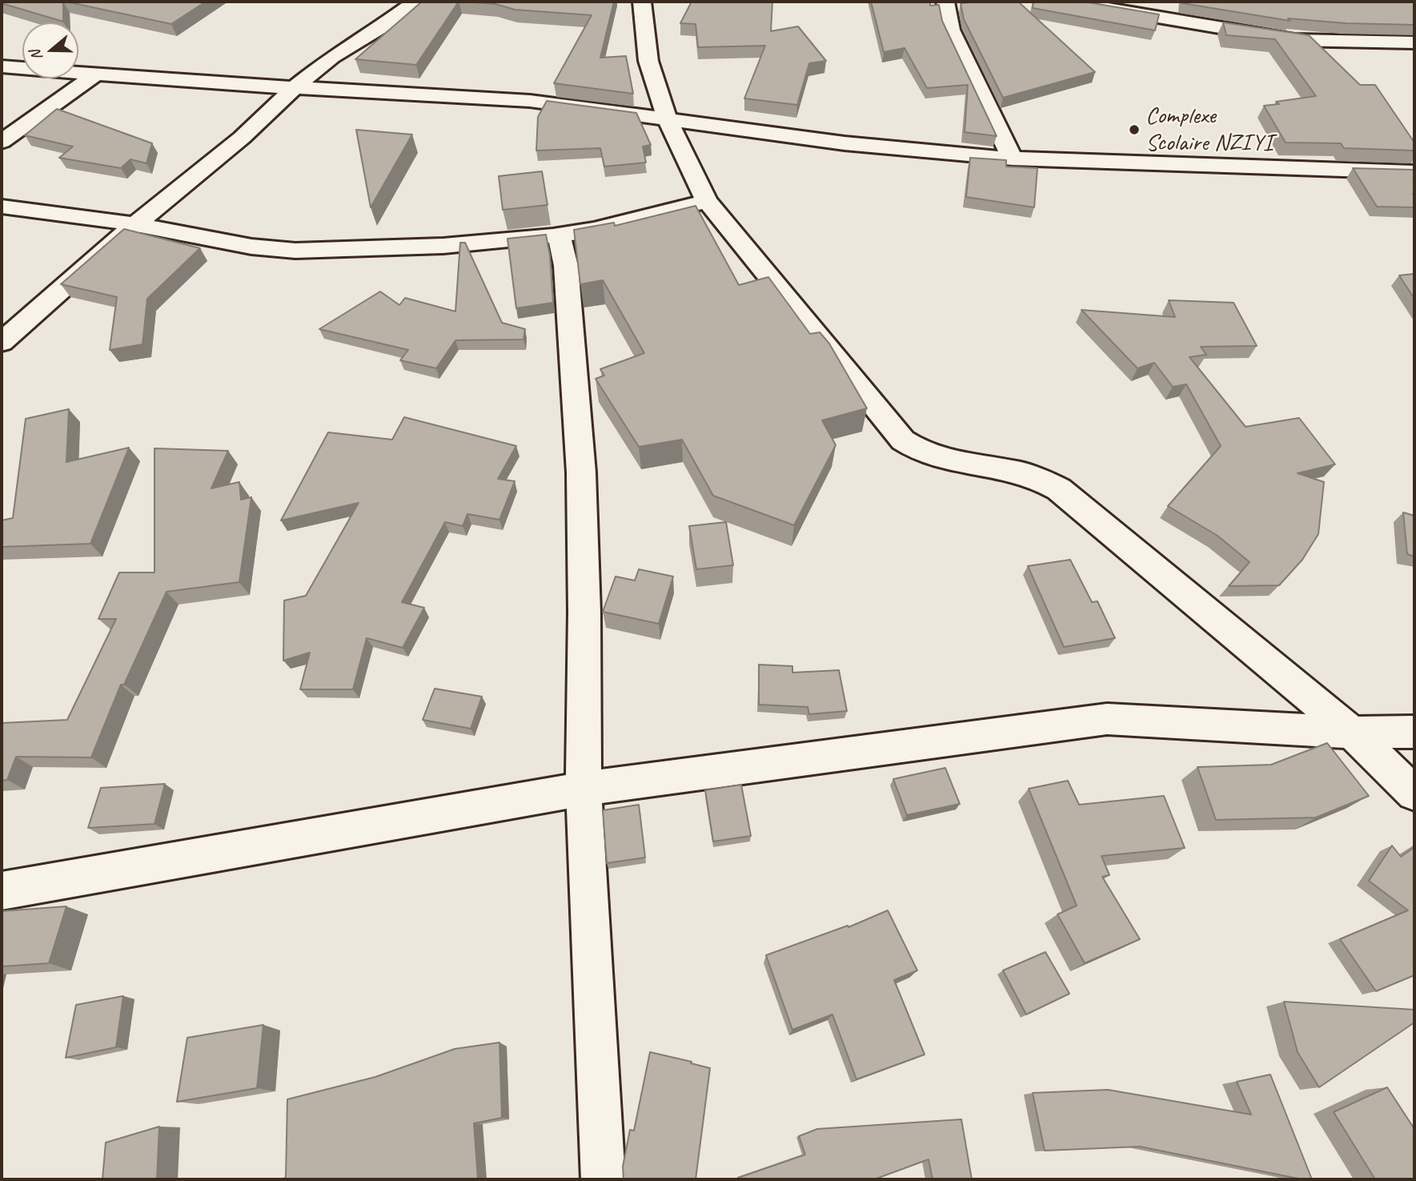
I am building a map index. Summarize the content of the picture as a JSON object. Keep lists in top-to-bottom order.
{
  "places": ["Complexe Scolaire NZIYI"],
  "north": "left"
}
